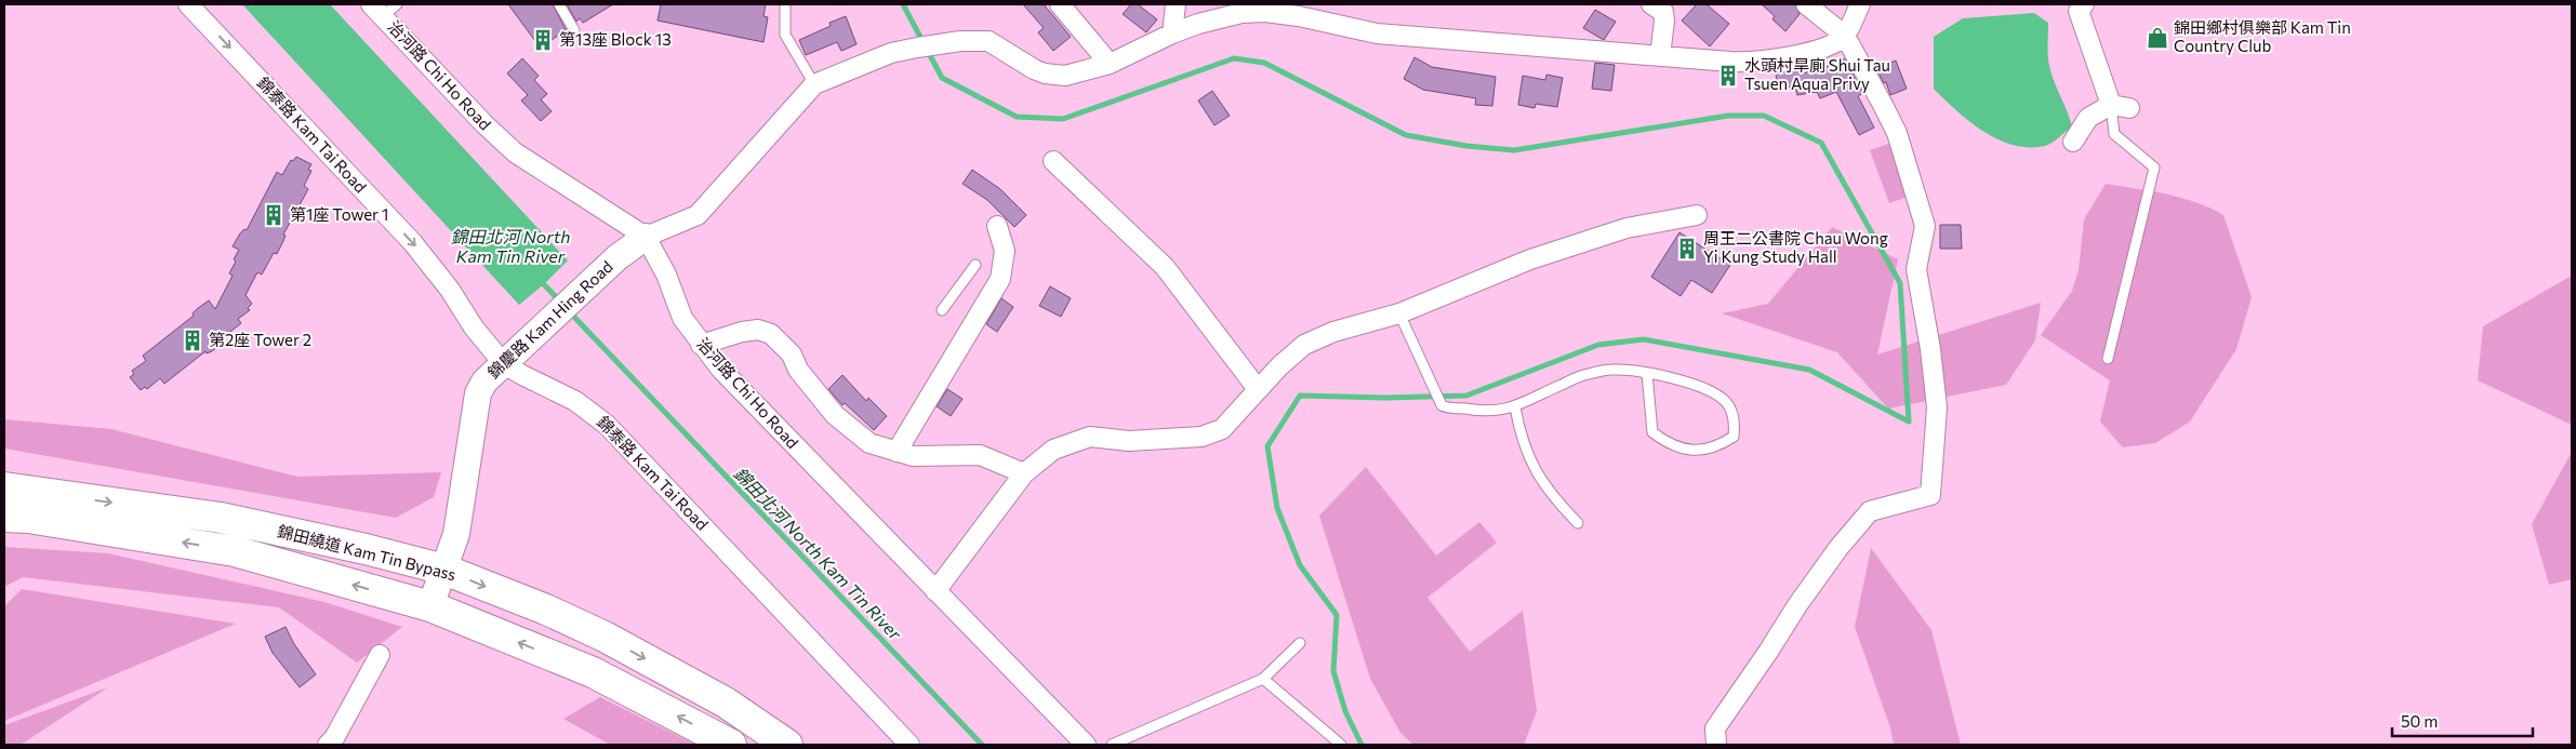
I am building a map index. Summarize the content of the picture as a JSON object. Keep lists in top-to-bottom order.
{
  "streets": {
    "main road": ["錦田繞道 Kam Tin Bypass"],
    "street": ["治河路 Chi Ho Road", "錦泰路 Kam Tai Road", "錦慶路 Kam Hing Road"]
  },
  "crossings": [
    ["治河路 Chi Ho Road", "錦慶路 Kam Hing Road"],
    ["錦泰路 Kam Tai Road", "錦慶路 Kam Hing Road"],
    ["錦慶路 Kam Hing Road", "錦田繞道 Kam Tin Bypass"]
  ],
  "one_way": ["錦泰路 Kam Tai Road"],
  "water": ["錦田北河 North Kam Tin River"],
  "places": {
    "shop": ["錦田鄉村俱樂部 Kam Tin Country Club"],
    "building": [
      "第13座 Block 13",
      "水頭村旱廁 Shui Tau Tsuen Aqua Privy",
      "第1座 Tower 1",
      "周王二公書院 Chau Wong Yi Kung Study Hall",
      "第2座 Tower 2"
    ]
  },
  "scale_bar": "50 m"
}
